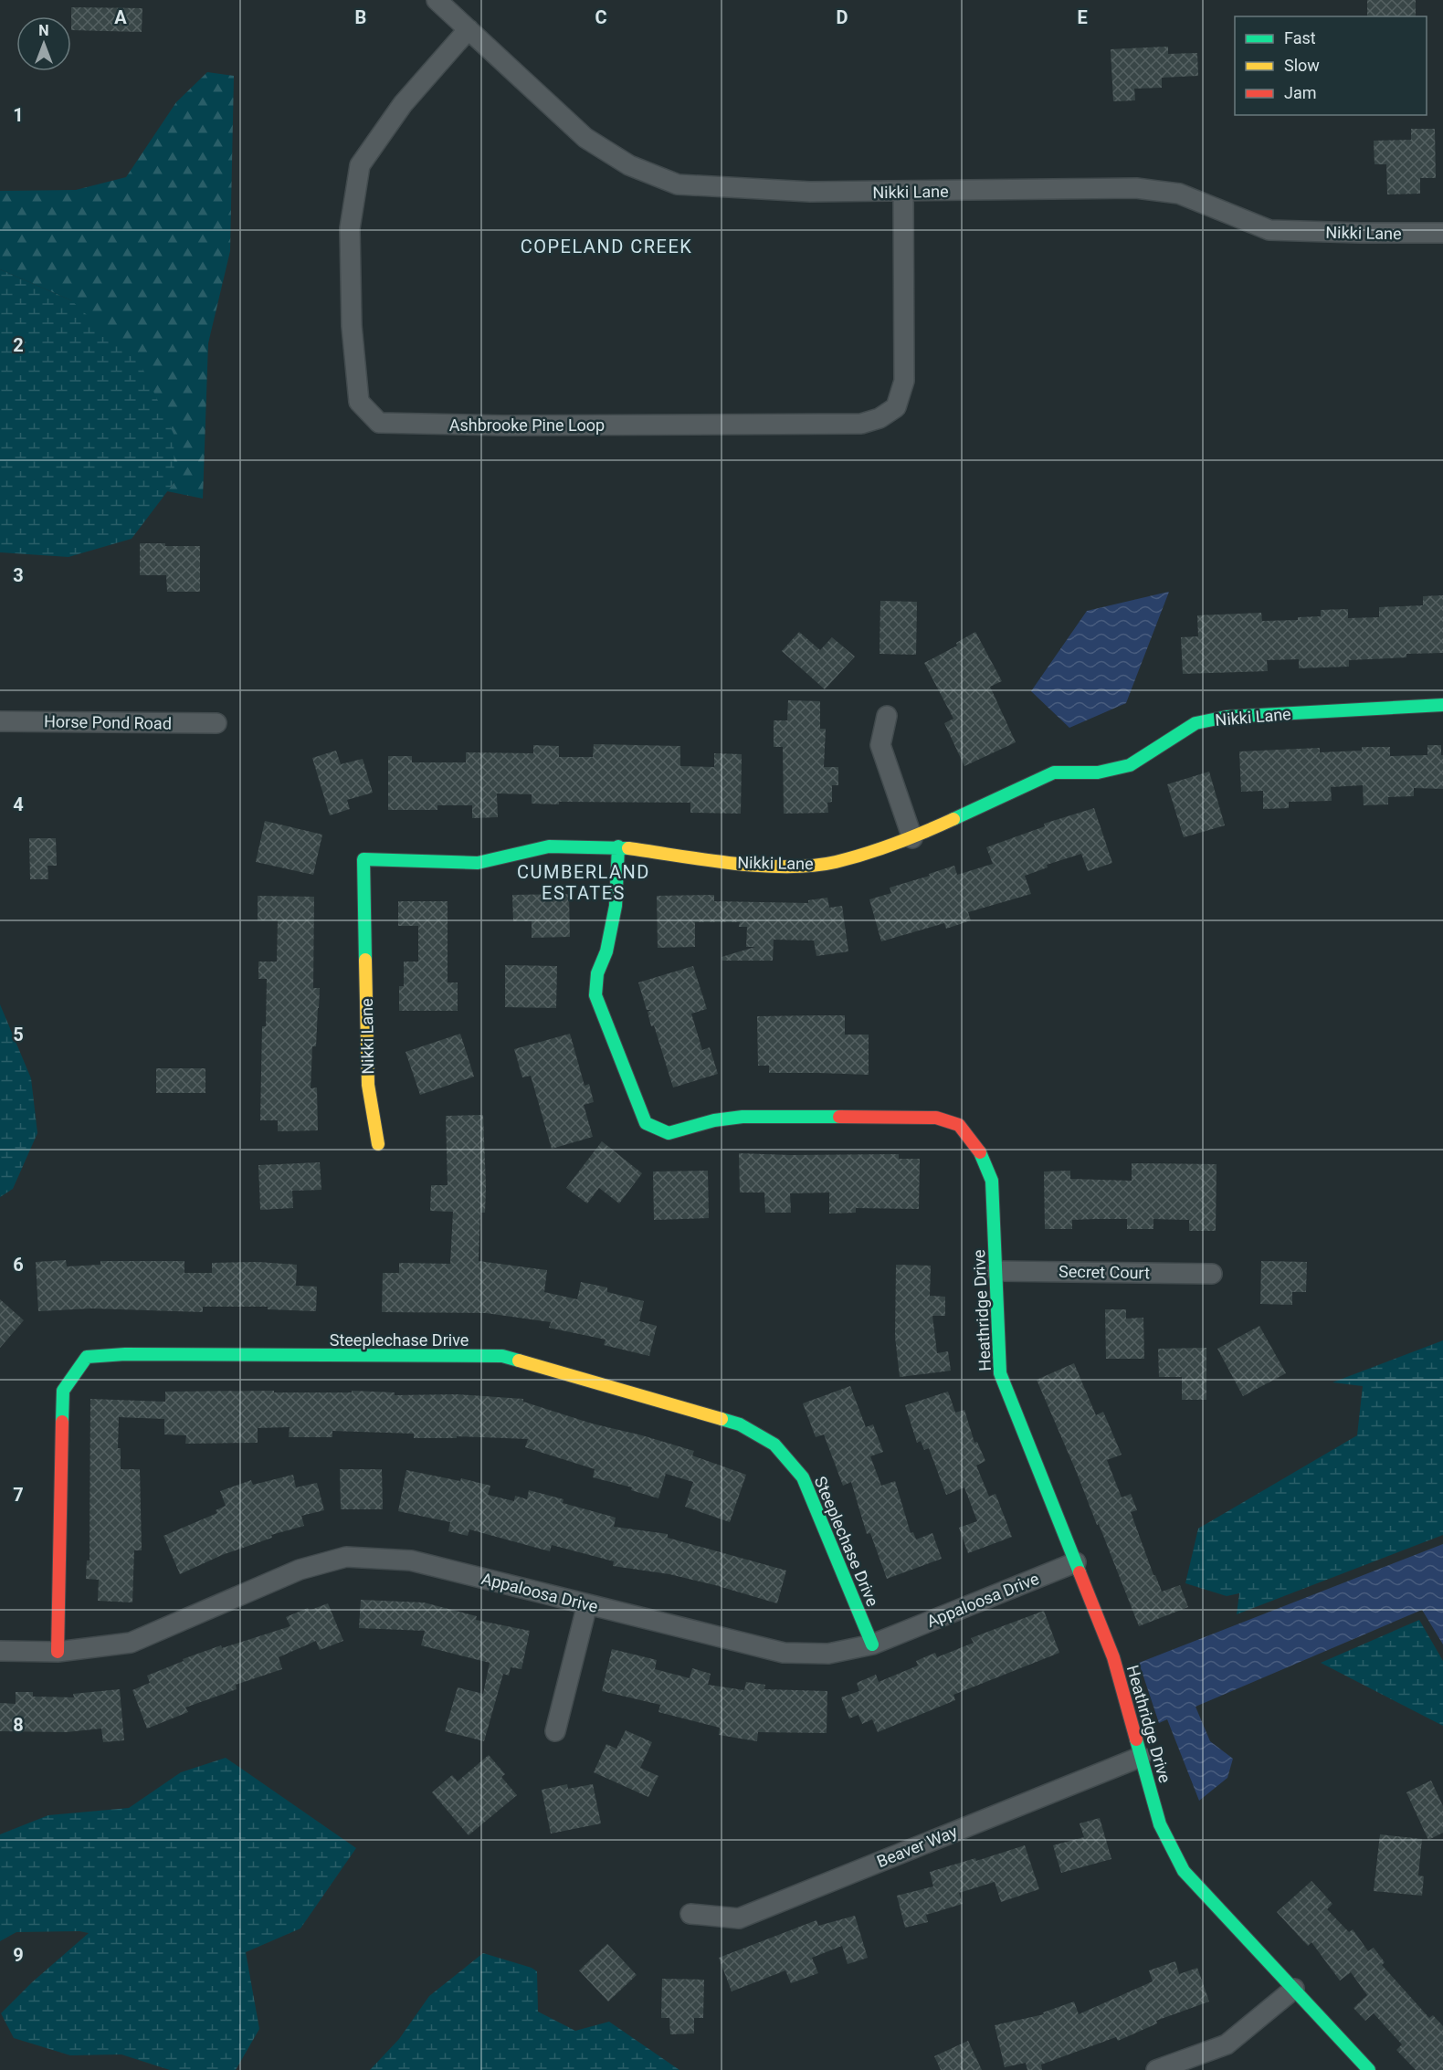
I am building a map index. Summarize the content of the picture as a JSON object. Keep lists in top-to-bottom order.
{
  "streets": {
    "street": [
      "Nikki Lane",
      "Ashbrooke Pine Loop",
      "Horse Pond Road",
      "Secret Court",
      "Heathridge Drive",
      "Steeplechase Drive",
      "Appaloosa Drive",
      "Beaver Way"
    ]
  },
  "crossings": [
    ["Nikki Lane", "Ashbrooke Pine Loop"],
    ["Nikki Lane", "Heathridge Drive"],
    ["Secret Court", "Heathridge Drive"],
    ["Heathridge Drive", "Appaloosa Drive"],
    ["Heathridge Drive", "Beaver Way"],
    ["Steeplechase Drive", "Appaloosa Drive"]
  ],
  "districts": ["COPELAND CREEK", "CUMBERLAND ESTATES"],
  "legend": ["Fast", "Slow", "Jam"],
  "north": "top",
  "grid": {
    "columns": [
      "A",
      "B",
      "C",
      "D",
      "E"
    ],
    "rows": [
      "1",
      "2",
      "3",
      "4",
      "5",
      "6",
      "7",
      "8",
      "9"
    ]
  }
}
